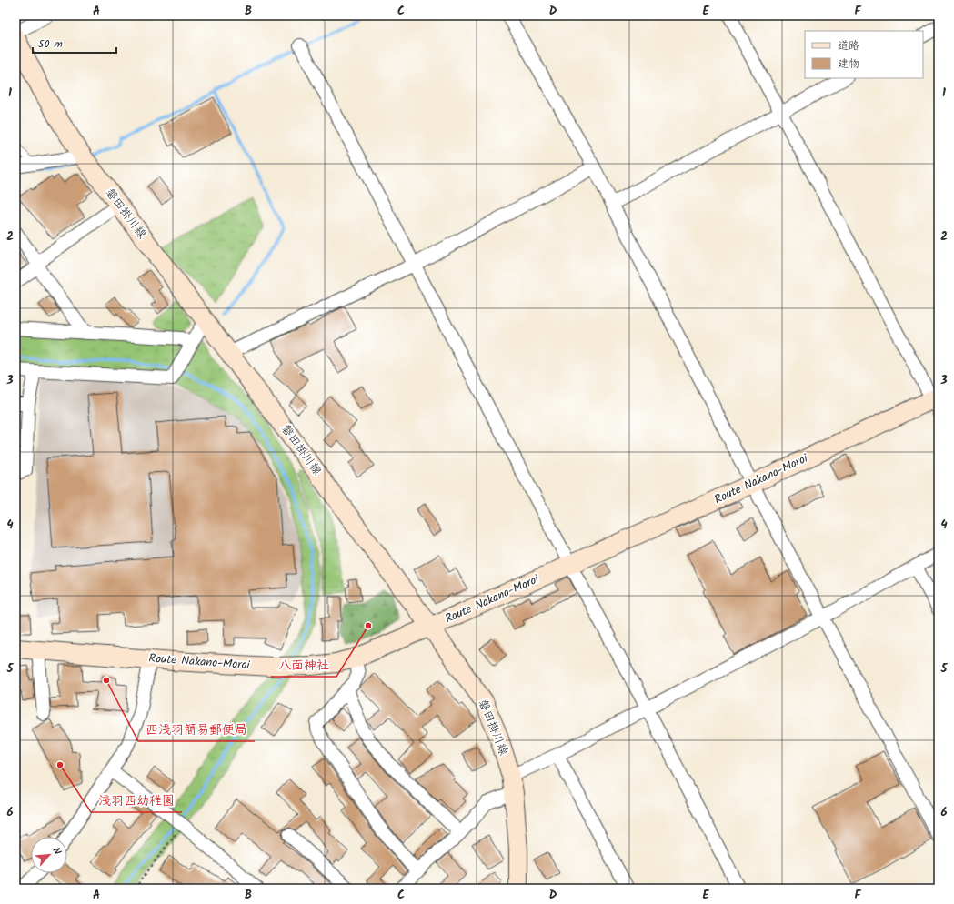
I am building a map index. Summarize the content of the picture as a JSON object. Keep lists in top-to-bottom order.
{
  "streets": {
    "main road": ["磐田掛川線", "Route Nakano-Moroi"]
  },
  "crossings": [
    ["磐田掛川線", "Route Nakano-Moroi"]
  ],
  "places": ["八面神社", "西浅羽簡易郵便局", "浅羽西幼稚園"],
  "legend": ["道路", "建物"],
  "scale_bar": "50 m",
  "north": "top right",
  "grid": {
    "columns": [
      "A",
      "B",
      "C",
      "D",
      "E",
      "F"
    ],
    "rows": [
      "1",
      "2",
      "3",
      "4",
      "5",
      "6"
    ]
  }
}
